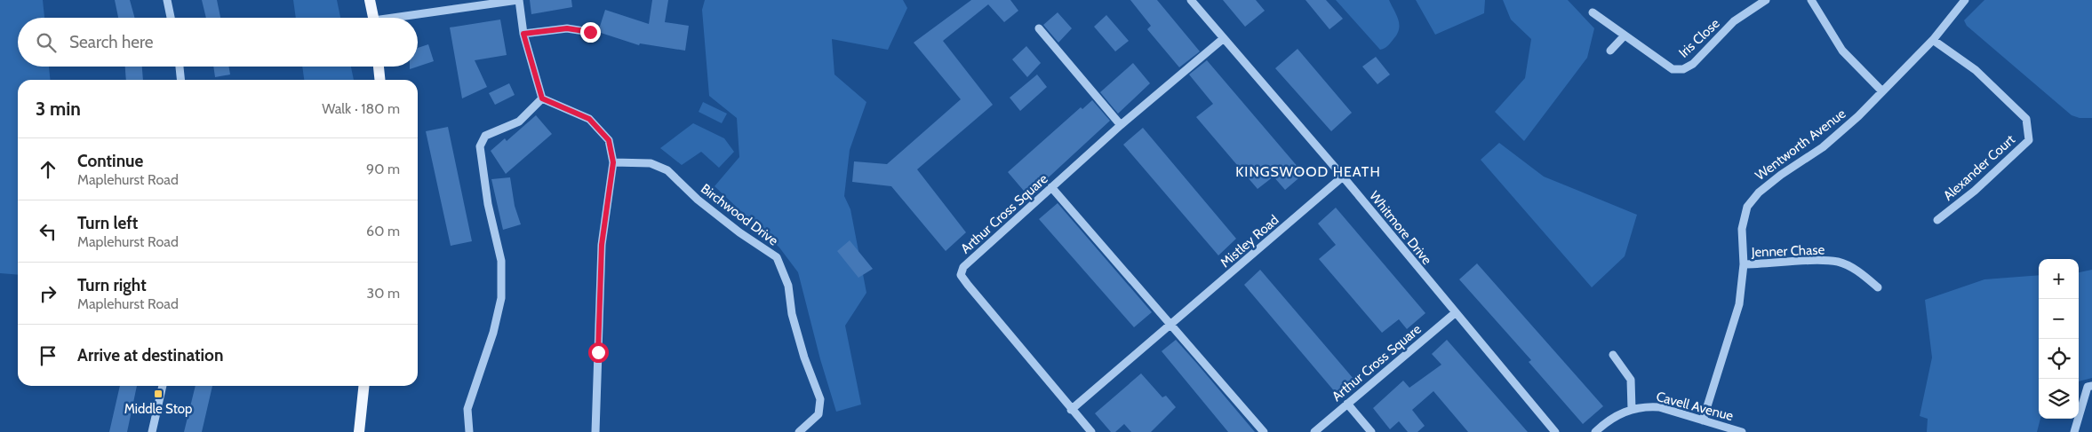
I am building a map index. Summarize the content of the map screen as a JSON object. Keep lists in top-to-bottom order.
{
  "streets": {
    "street": [
      "Iris Close",
      "Wentworth Avenue",
      "Alexander Court",
      "Arthur Cross Square",
      "Birchwood Drive",
      "Whitmore Drive",
      "Mistley Road",
      "Jenner Chase",
      "Cavell Avenue"
    ]
  },
  "crossings": [
    ["Wentworth Avenue", "Alexander Court"],
    ["Wentworth Avenue", "Jenner Chase"],
    ["Wentworth Avenue", "Cavell Avenue"],
    ["Arthur Cross Square", "Whitmore Drive"],
    ["Arthur Cross Square", "Mistley Road"],
    ["Whitmore Drive", "Mistley Road"]
  ],
  "districts": ["KINGSWOOD HEATH"],
  "places": {
    "transit": ["Middle Stop"]
  },
  "page": {
    "search": "Search here",
    "heading": ["3 min", "Walk · 180 m"],
    "list": [
      ["Continue", "Maplehurst Road", "90 m"],
      ["Turn left", "Maplehurst Road", "60 m"],
      ["Turn right", "Maplehurst Road", "30 m"],
      "Arrive at destination"
    ],
    "map_buttons": ["+", "−"]
  }
}
